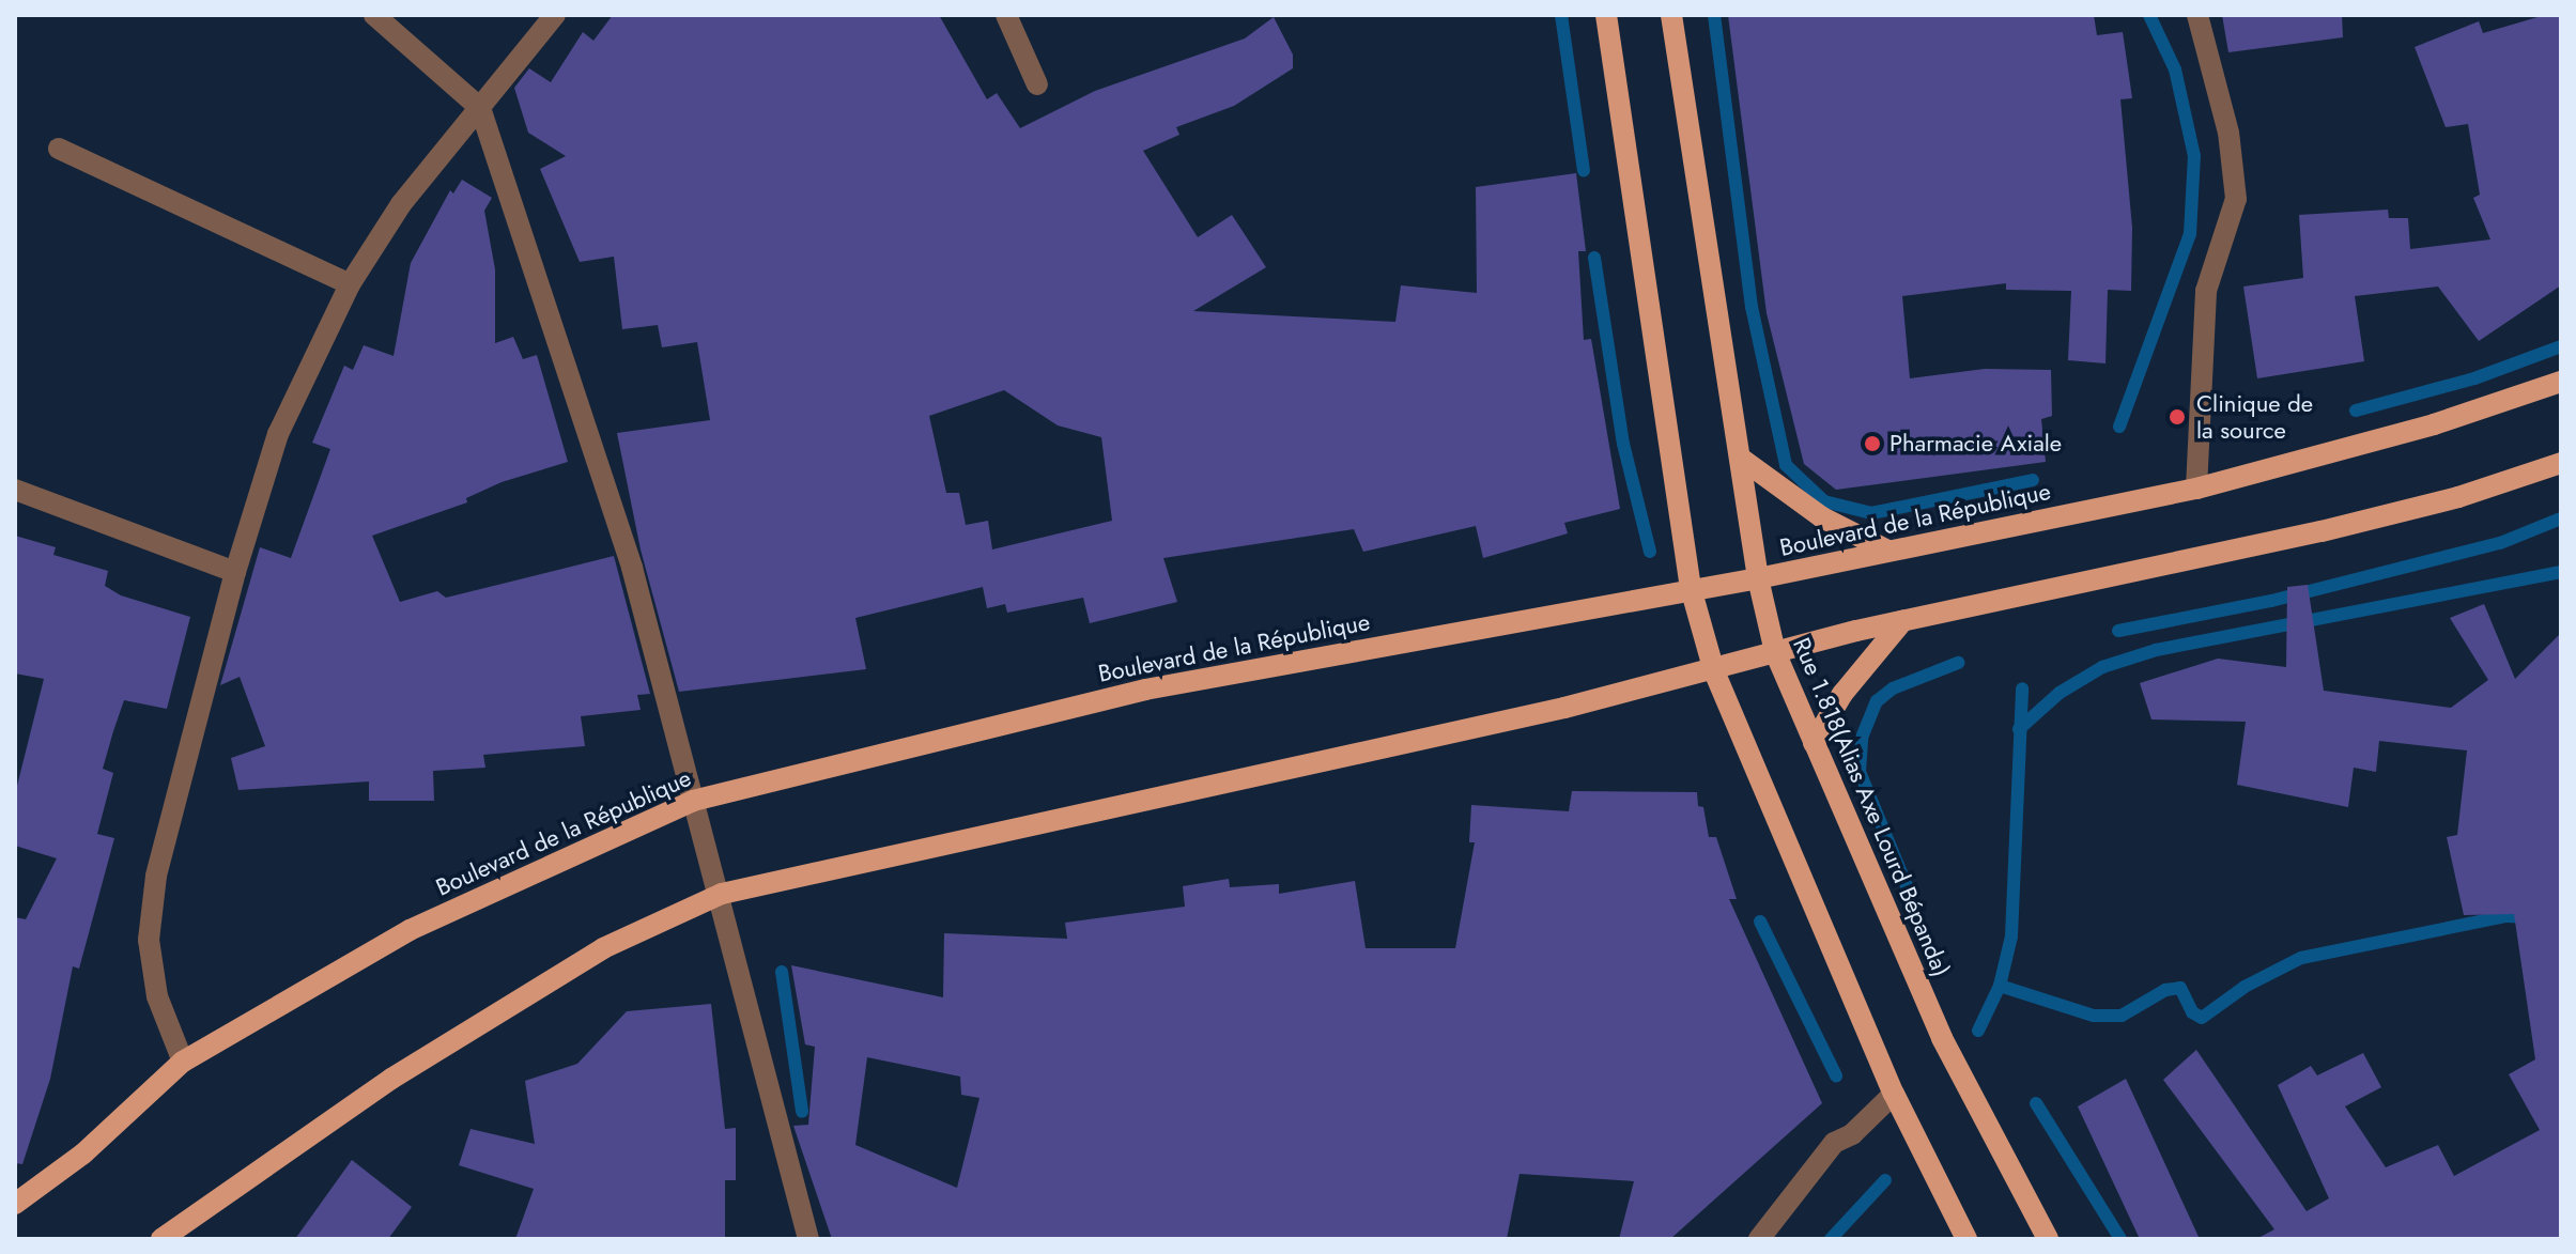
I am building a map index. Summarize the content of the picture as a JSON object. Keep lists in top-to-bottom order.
{
  "streets": {
    "main road": ["Boulevard de la République", "Rue 1.818(Alias Axe Lourd Bépanda)"]
  },
  "crossings": [
    ["Boulevard de la République", "Rue 1.818(Alias Axe Lourd Bépanda)"]
  ],
  "places": ["Clinique de la source", "Pharmacie Axiale"]
}
